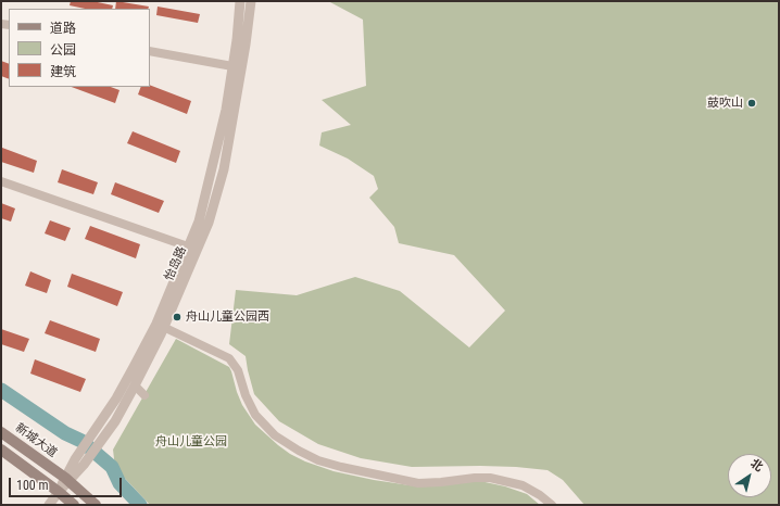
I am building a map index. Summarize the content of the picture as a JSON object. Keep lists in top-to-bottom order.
{
  "streets": {
    "main road": ["新城大道"],
    "street": ["怡岛路"]
  },
  "crossings": [
    ["怡岛路", "新城大道"]
  ],
  "parks": ["舟山儿童公园"],
  "places": ["鼓吹山", "舟山儿童公园西"],
  "legend": ["道路", "公园", "建筑"],
  "scale_bar": "100 m",
  "north": "top right"
}
